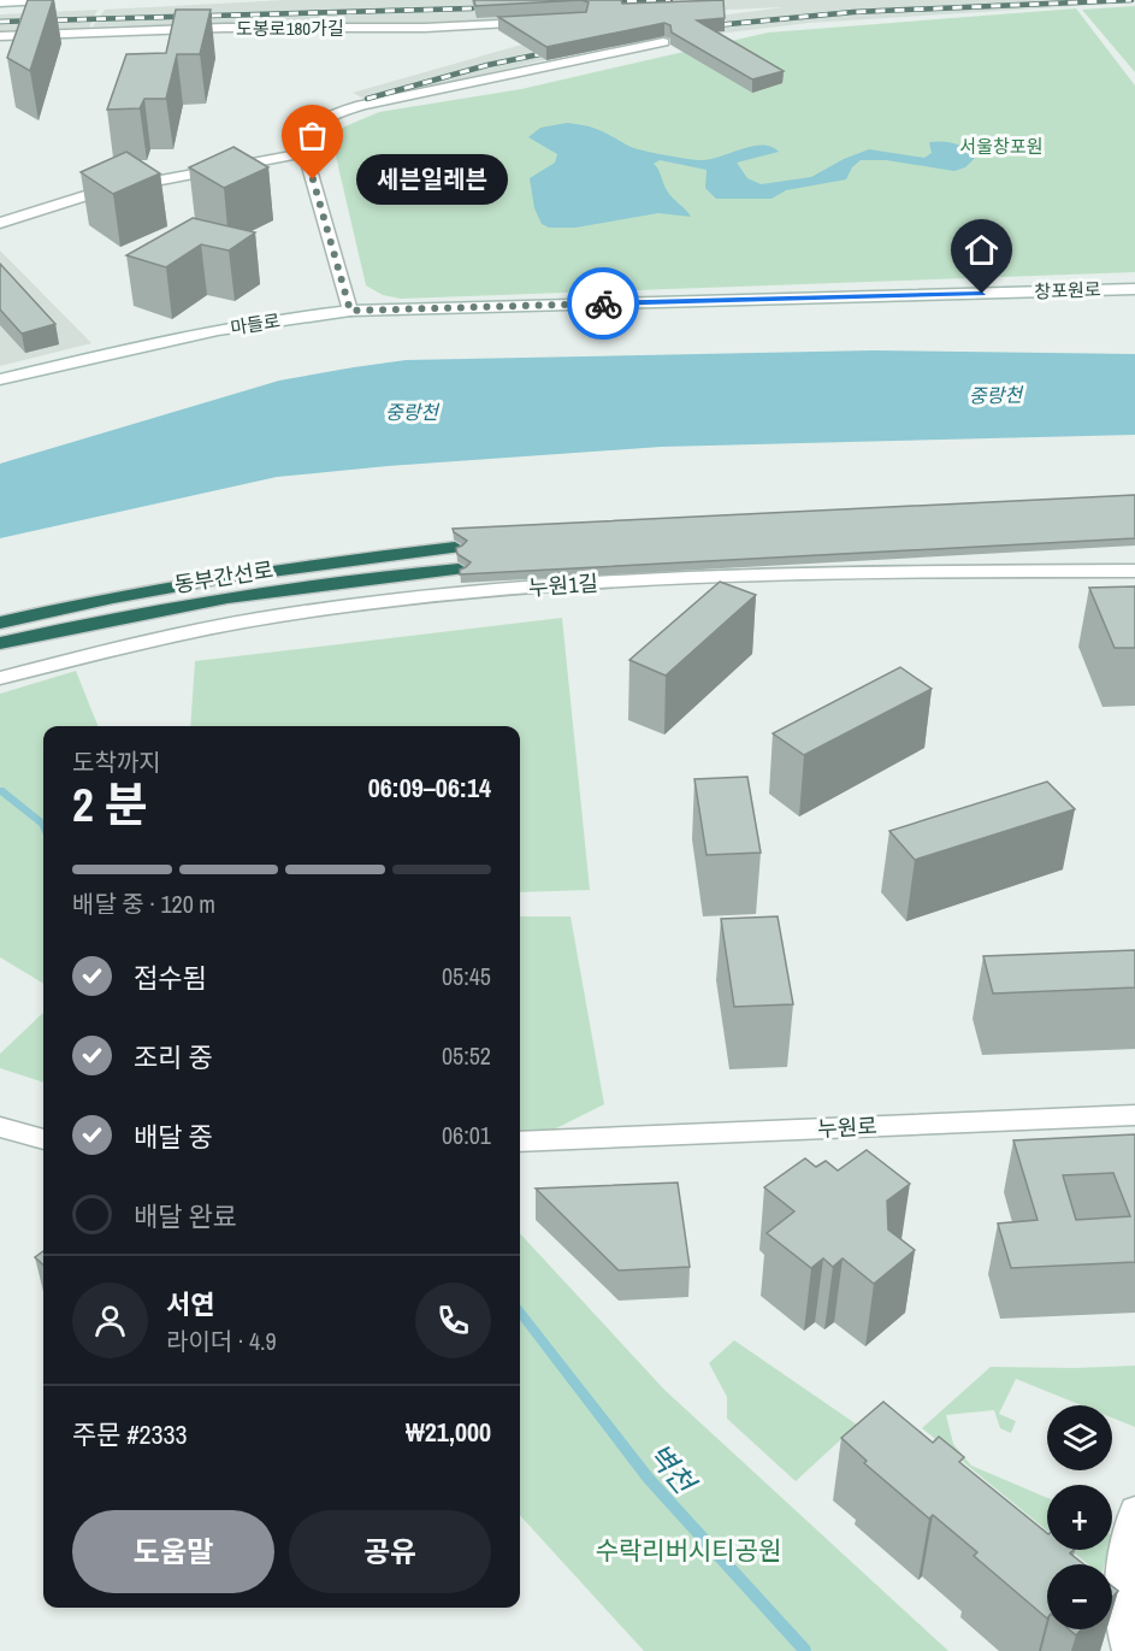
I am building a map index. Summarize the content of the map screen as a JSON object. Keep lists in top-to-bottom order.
{
  "streets": {
    "highway": ["동부간선로"],
    "street": [
      "도봉로180가길",
      "창포원로",
      "마들로",
      "누원1길",
      "누원로"
    ]
  },
  "crossings": [
    ["창포원로", "마들로"]
  ],
  "water": ["중랑천", "벽천"],
  "parks": ["서울창포원", "수락리버시티공원"],
  "places": ["세븐일레븐"],
  "page": {
    "bubble": "세븐일레븐",
    "heading": ["2 분", "도착까지", "06:09–06:14"],
    "panel": [
      "서연",
      "라이더 · 4.9",
      "주문 #2333",
      "₩21,000"
    ],
    "bar": "배달 중 · 120 m",
    "list": [
      ["접수됨", "05:45"],
      ["조리 중", "05:52"],
      ["배달 중", "06:01"],
      "배달 완료"
    ],
    "map_buttons": ["+", "−"],
    "buttons": ["도움말", "공유"]
  }
}
